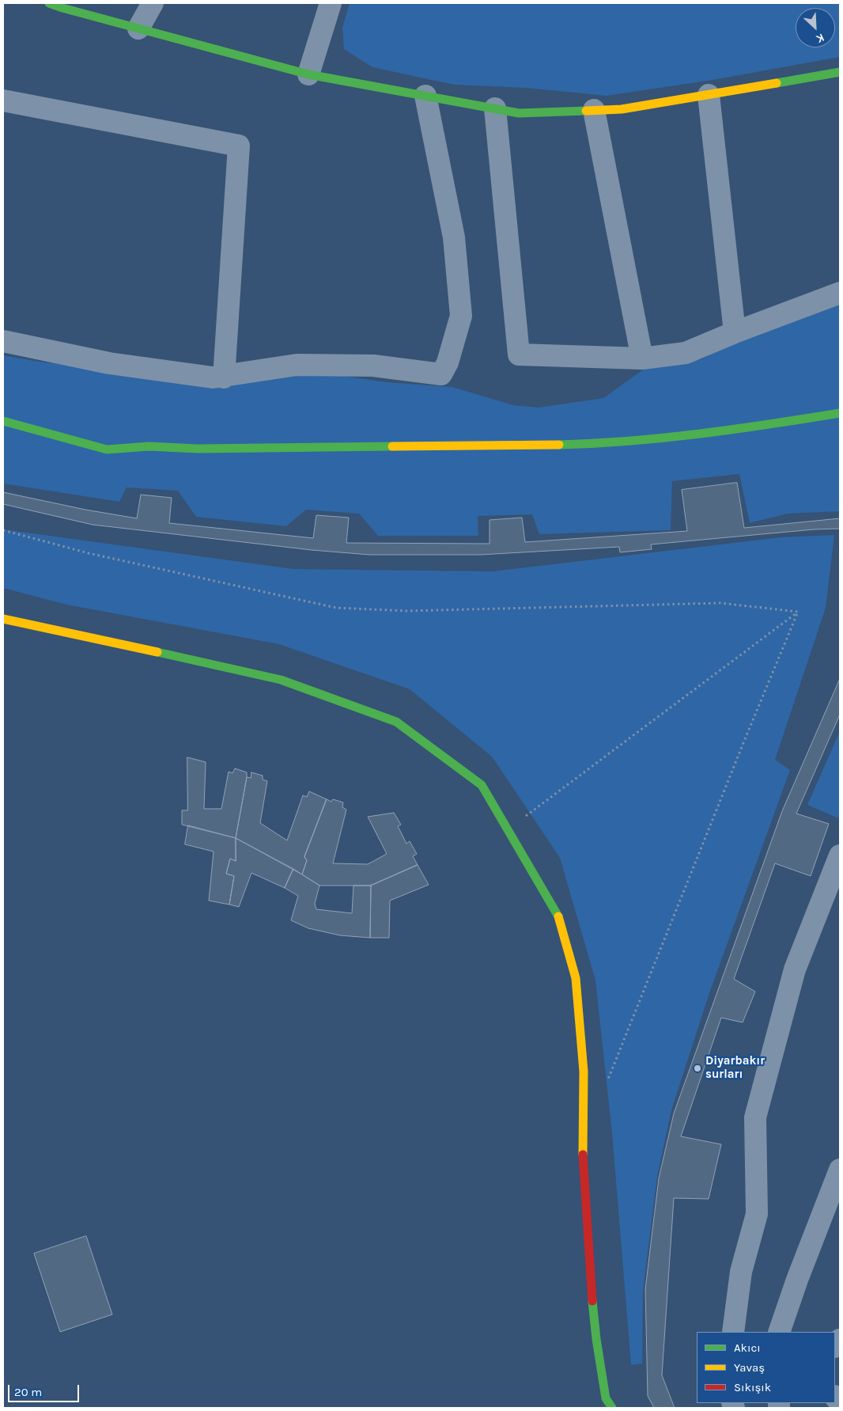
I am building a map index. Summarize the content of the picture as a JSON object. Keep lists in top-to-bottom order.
{
  "places": ["Diyarbakır surları"],
  "legend": ["Akıcı", "Yavaş", "Sıkışık"],
  "scale_bar": "20 m",
  "north": "bottom right"
}
